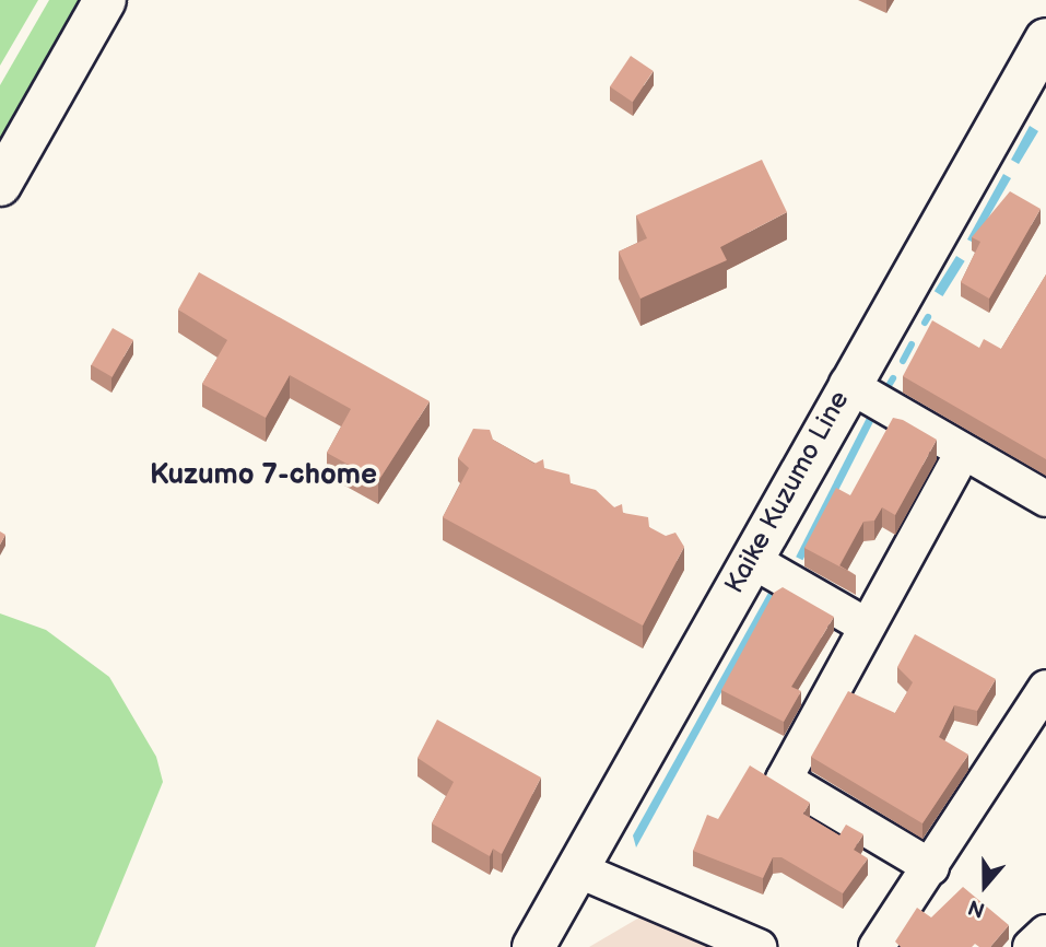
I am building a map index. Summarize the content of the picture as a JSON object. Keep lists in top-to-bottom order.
{
  "streets": {
    "main road": ["Kaike Kuzumo Line"]
  },
  "districts": ["Kuzumo 7-chome"],
  "north": "bottom"
}
